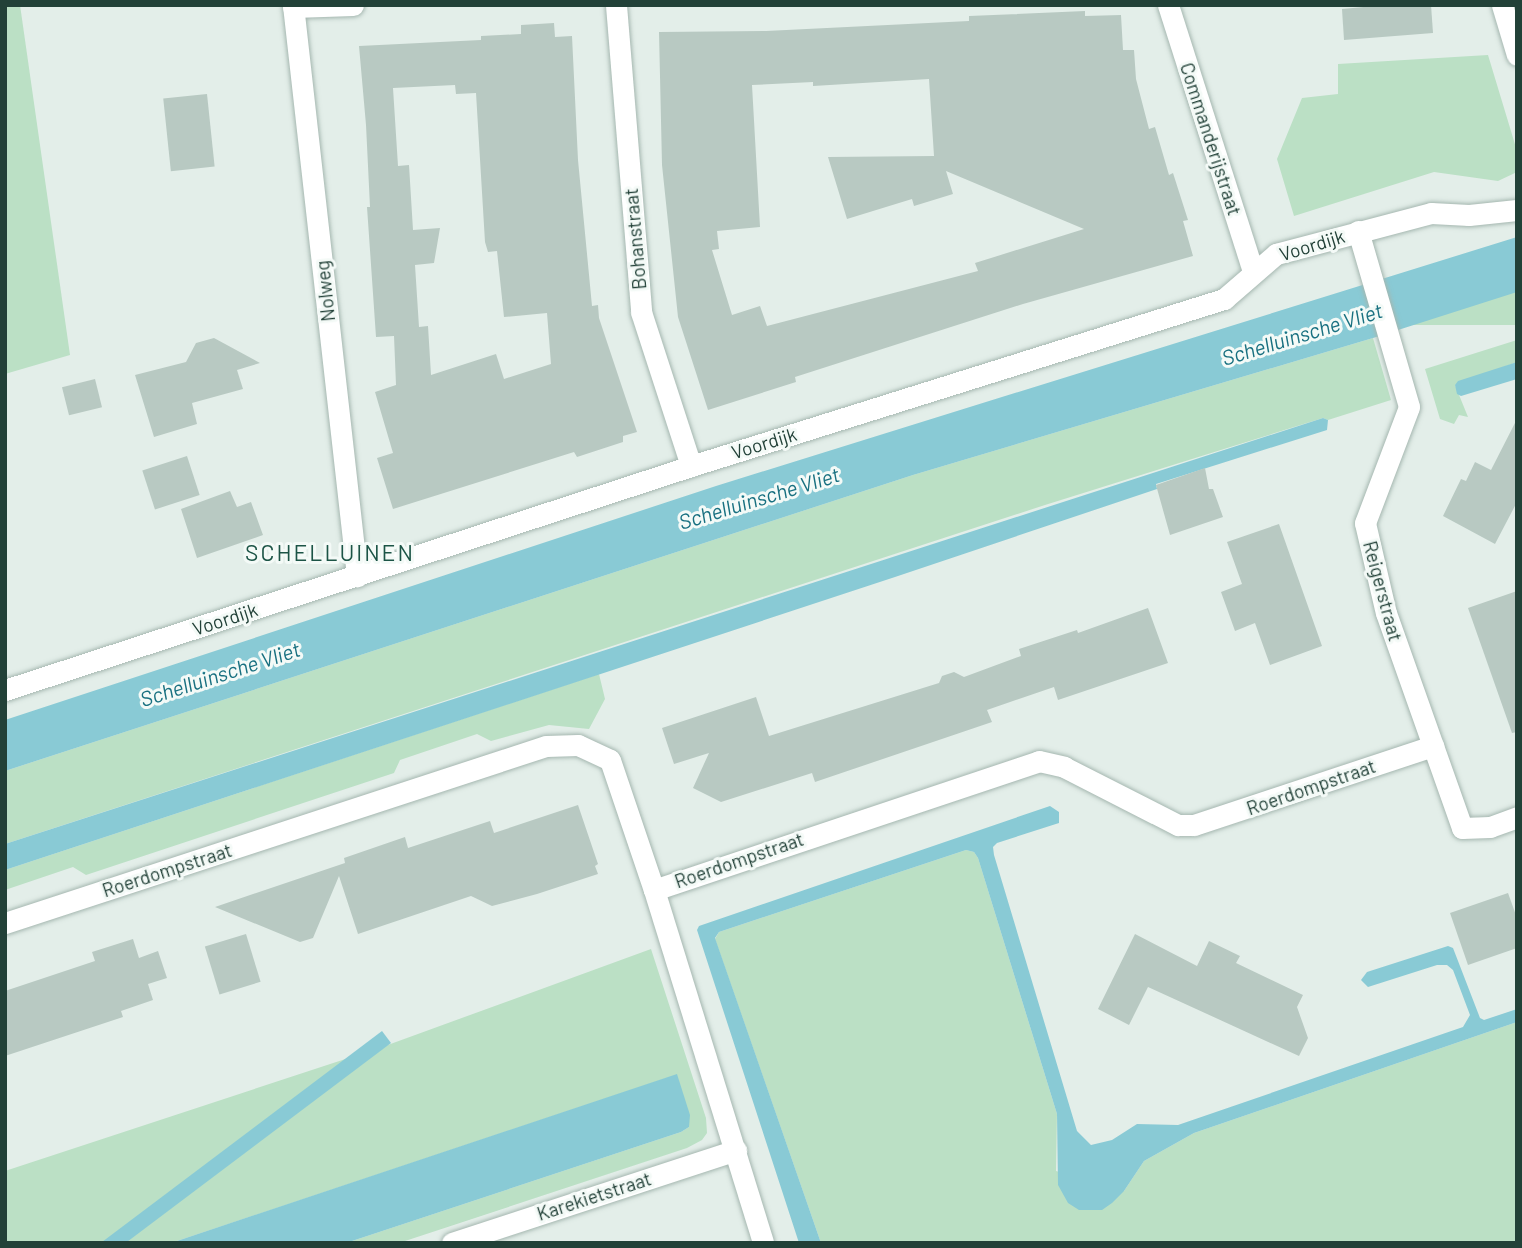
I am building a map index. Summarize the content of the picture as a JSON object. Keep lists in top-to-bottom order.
{
  "streets": {
    "street": [
      "Commanderijstraat",
      "Bohanstraat",
      "Voordijk",
      "Nolweg",
      "Reigerstraat",
      "Roerdompstraat",
      "Karekietstraat"
    ]
  },
  "crossings": [
    ["Commanderijstraat", "Voordijk"],
    ["Bohanstraat", "Voordijk"],
    ["Voordijk", "Nolweg"],
    ["Voordijk", "Reigerstraat"],
    ["Reigerstraat", "Roerdompstraat"]
  ],
  "districts": ["SCHELLUINEN"],
  "water": ["Schelluinsche Vliet"]
}
